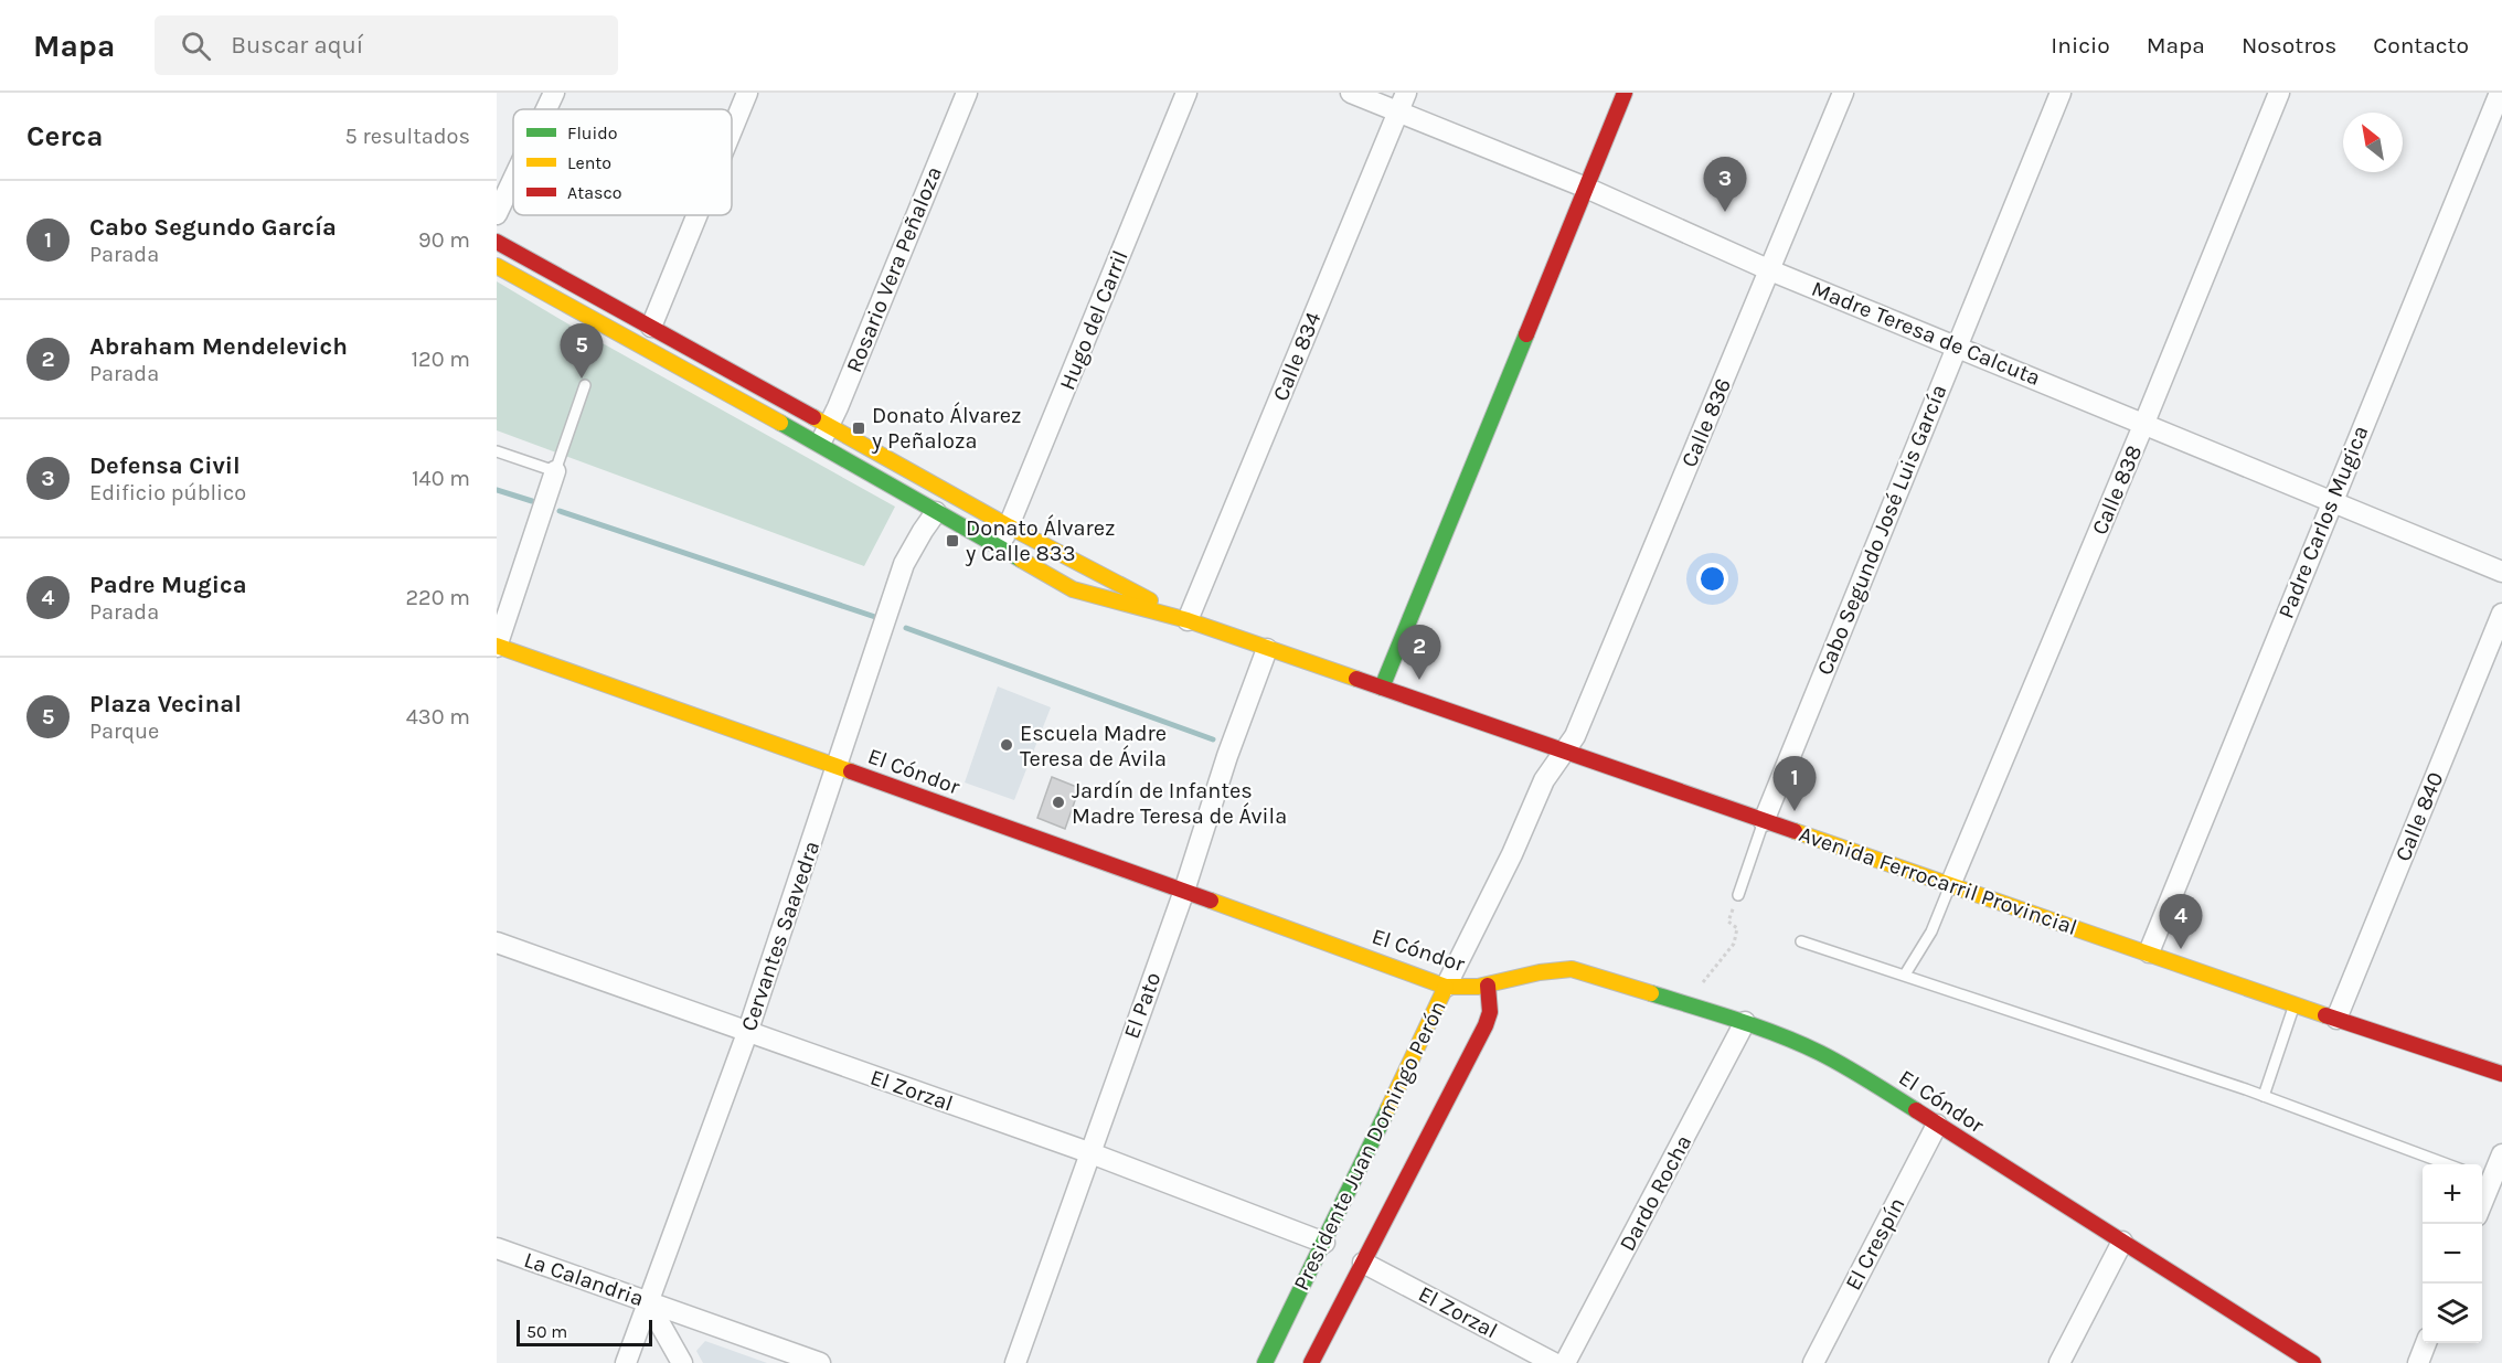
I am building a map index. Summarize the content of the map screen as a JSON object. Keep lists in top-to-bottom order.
{
  "streets": {
    "main road": ["El Cóndor", "Avenida Ferrocarril Provincial", "Presidente Juan Domingo Perón"],
    "street": [
      "Rosario Vera Peñaloza",
      "Hugo del Carril",
      "Madre Teresa de Calcuta",
      "Calle 834",
      "Calle 836",
      "Calle 838",
      "Padre Carlos Mugica",
      "Cabo Segundo José Luis García",
      "Calle 840",
      "Cervantes Saavedra",
      "El Pato",
      "El Zorzal",
      "Dardo Rocha",
      "El Crespín",
      "La Calandria"
    ]
  },
  "crossings": [
    ["Madre Teresa de Calcuta", "Calle 834"],
    ["Madre Teresa de Calcuta", "Calle 836"],
    ["Madre Teresa de Calcuta", "Calle 838"],
    ["Madre Teresa de Calcuta", "Padre Carlos Mugica"],
    ["Madre Teresa de Calcuta", "Cabo Segundo José Luis García"],
    ["Calle 834", "Avenida Ferrocarril Provincial"],
    ["Calle 836", "Avenida Ferrocarril Provincial"],
    ["Calle 836", "Presidente Juan Domingo Perón"],
    ["Calle 838", "Avenida Ferrocarril Provincial"],
    ["Padre Carlos Mugica", "Avenida Ferrocarril Provincial"],
    ["Cabo Segundo José Luis García", "Avenida Ferrocarril Provincial"],
    ["El Cóndor", "Cervantes Saavedra"],
    ["El Cóndor", "El Pato"],
    ["El Cóndor", "Presidente Juan Domingo Perón"],
    ["El Cóndor", "Dardo Rocha"],
    ["El Cóndor", "El Crespín"],
    ["Calle 840", "Avenida Ferrocarril Provincial"],
    ["Avenida Ferrocarril Provincial", "El Pato"],
    ["Avenida Ferrocarril Provincial", "Presidente Juan Domingo Perón"],
    ["Cervantes Saavedra", "El Zorzal"],
    ["Cervantes Saavedra", "La Calandria"],
    ["El Pato", "El Zorzal"],
    ["El Zorzal", "Presidente Juan Domingo Perón"]
  ],
  "places": {
    "transit": ["Donato Álvarez y Peñaloza", "Donato Álvarez y Calle 833"],
    "other": ["Escuela Madre Teresa de Ávila", "Jardín de Infantes Madre Teresa de Ávila"]
  },
  "legend": ["Fluido", "Lento", "Atasco"],
  "scale_bar": "50 m",
  "north": "top left",
  "page": {
    "header": "Mapa",
    "search": "Buscar aquí",
    "nav": [
      "Inicio",
      "Mapa",
      "Nosotros",
      "Contacto"
    ],
    "heading": ["Cerca", "5 resultados"],
    "pins": [
      "3",
      "5",
      "2",
      "1",
      "4"
    ],
    "list": [
      {
        "mark": "1",
        "name": "Cabo Segundo García",
        "note": "Parada",
        "value": "90 m"
      },
      {
        "mark": "2",
        "name": "Abraham Mendelevich",
        "note": "Parada",
        "value": "120 m"
      },
      {
        "mark": "3",
        "name": "Defensa Civil",
        "note": "Edificio público",
        "value": "140 m"
      },
      {
        "mark": "4",
        "name": "Padre Mugica",
        "note": "Parada",
        "value": "220 m"
      },
      {
        "mark": "5",
        "name": "Plaza Vecinal",
        "note": "Parque",
        "value": "430 m"
      }
    ],
    "map_buttons": ["+", "−"],
    "scale": "50 m"
  }
}
